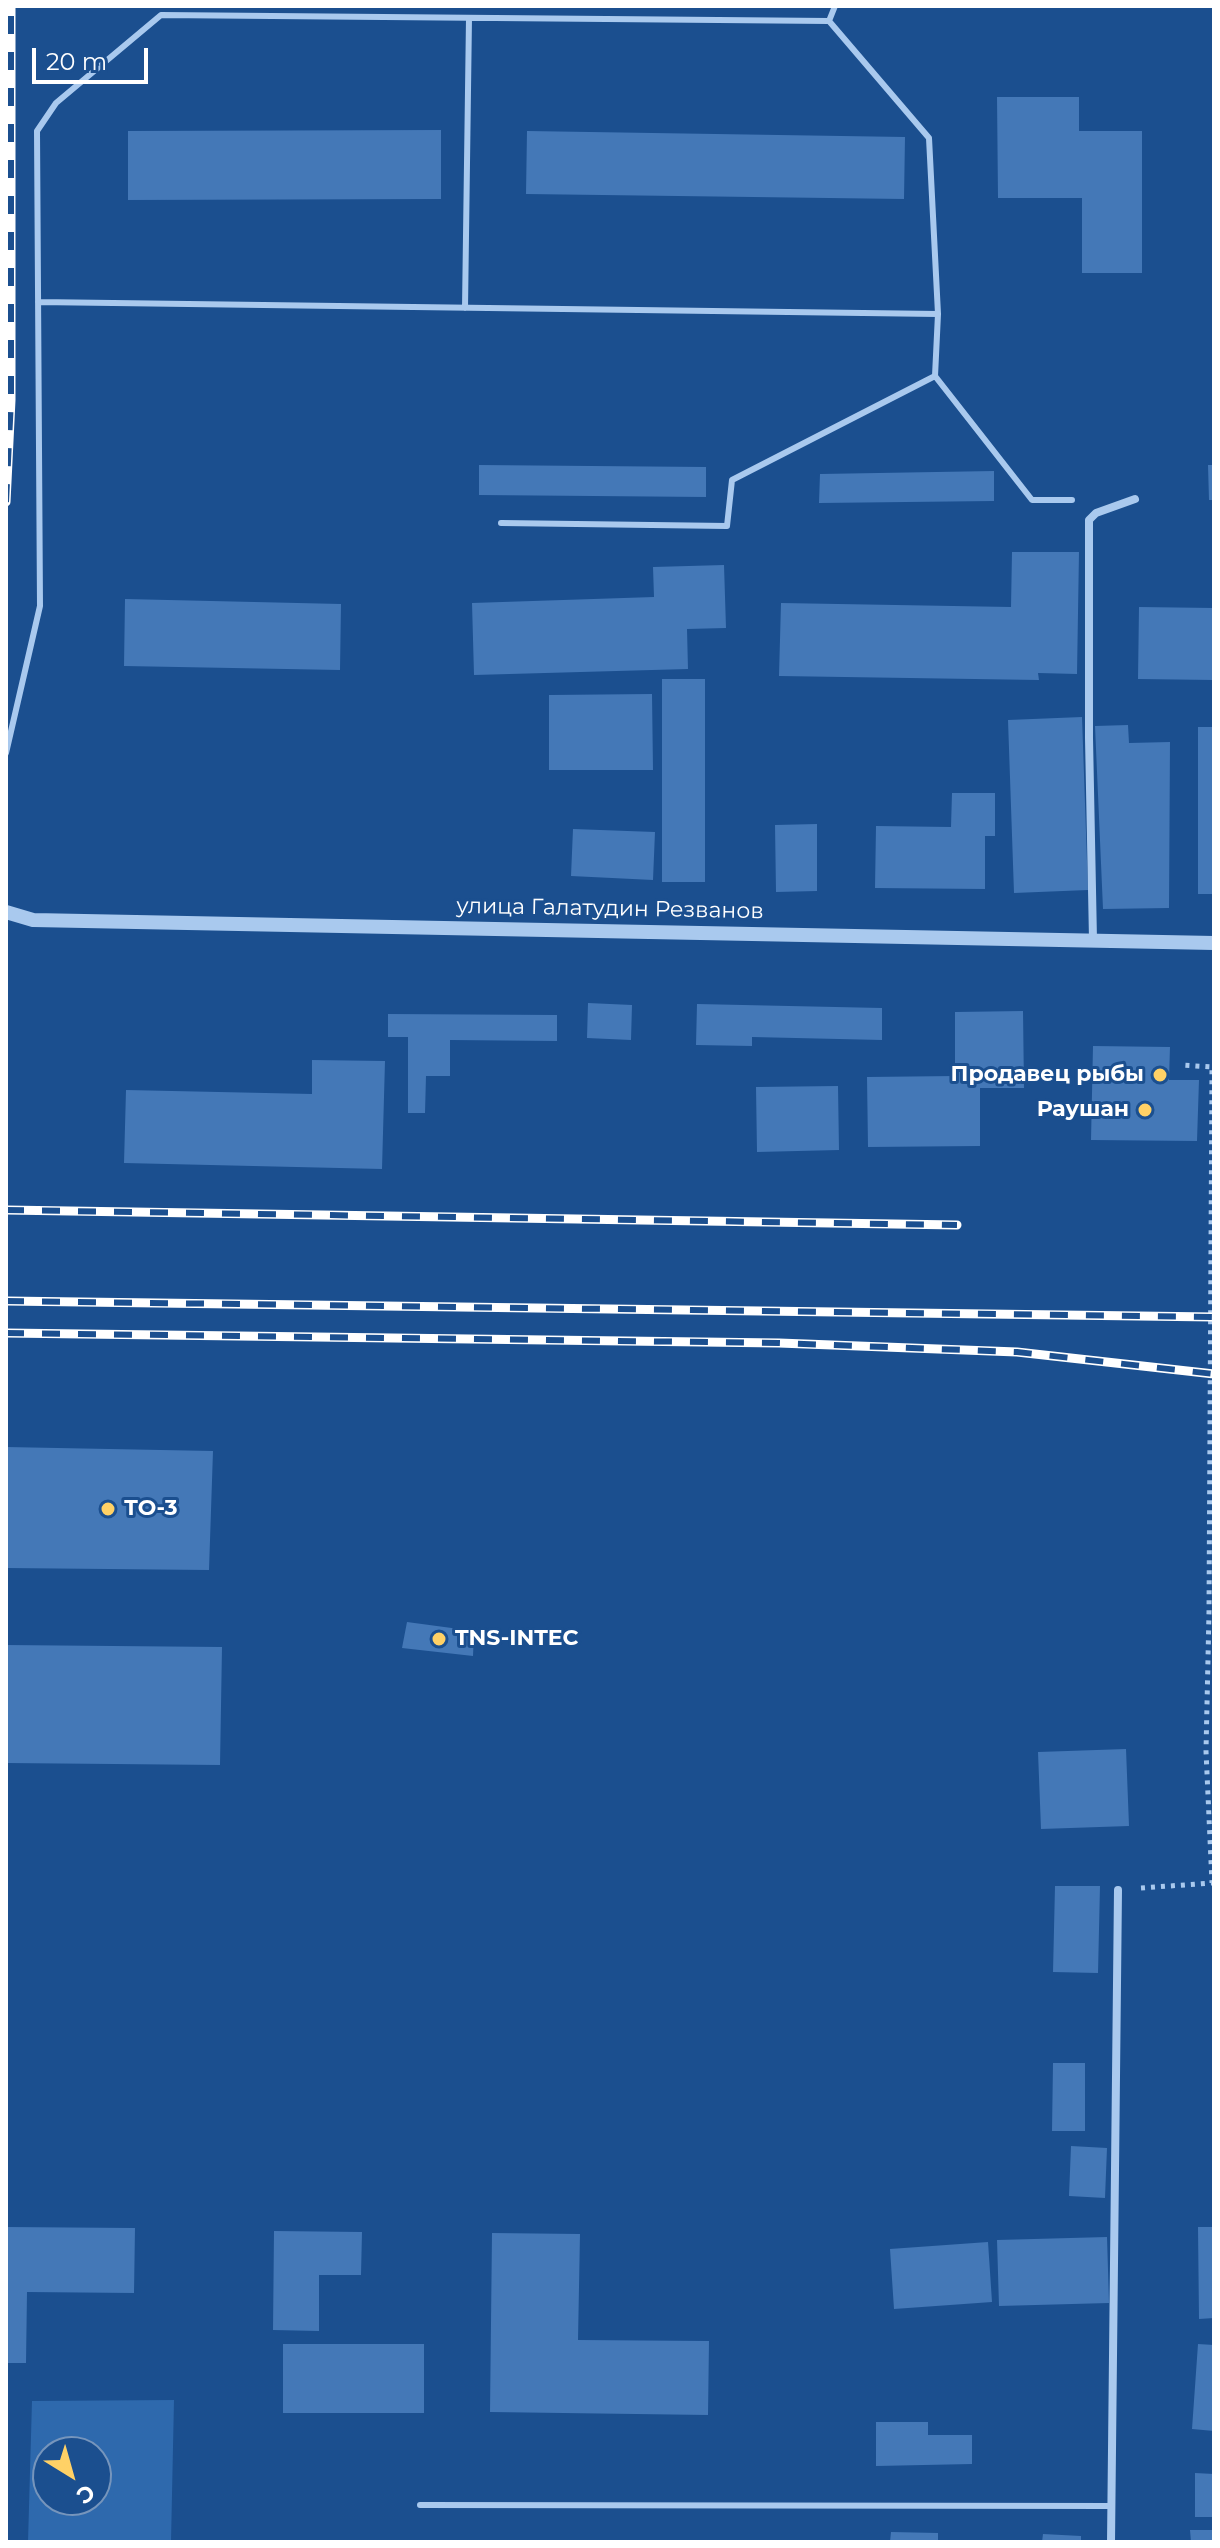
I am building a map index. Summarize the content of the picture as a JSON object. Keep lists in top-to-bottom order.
{
  "streets": {
    "street": ["улица Галатудин Резванов"]
  },
  "places": [
    "Продавец рыбы",
    "Раушан",
    "ТО-3",
    "TNS-INTEC"
  ],
  "scale_bar": "20 m",
  "north": "bottom right"
}
